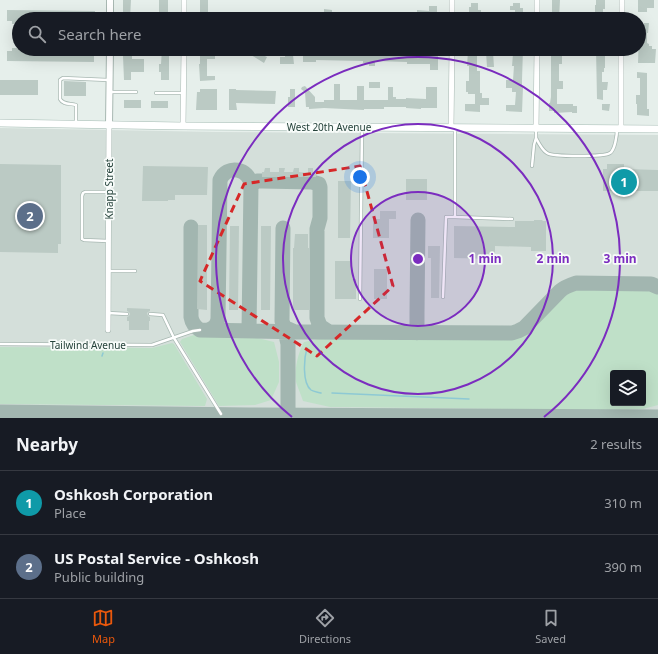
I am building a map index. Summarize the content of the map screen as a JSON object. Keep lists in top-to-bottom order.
{
  "streets": {
    "main road": ["West 20th Avenue"],
    "street": ["Knapp Street"],
    "lane": ["Tailwind Avenue"]
  },
  "crossings": [
    ["West 20th Avenue", "Knapp Street"]
  ],
  "page": {
    "search": "Search here",
    "pins": ["1", "2"],
    "heading": ["Nearby", "2 results"],
    "list": [
      {
        "mark": "1",
        "name": "Oshkosh Corporation",
        "note": "Place",
        "value": "310 m"
      },
      {
        "mark": "2",
        "name": "US Postal Service - Oshkosh",
        "note": "Public building",
        "value": "390 m"
      }
    ],
    "nav": ["Map", "Directions", "Saved"]
  },
  "rings": ["1 min", "2 min", "3 min"]
}
